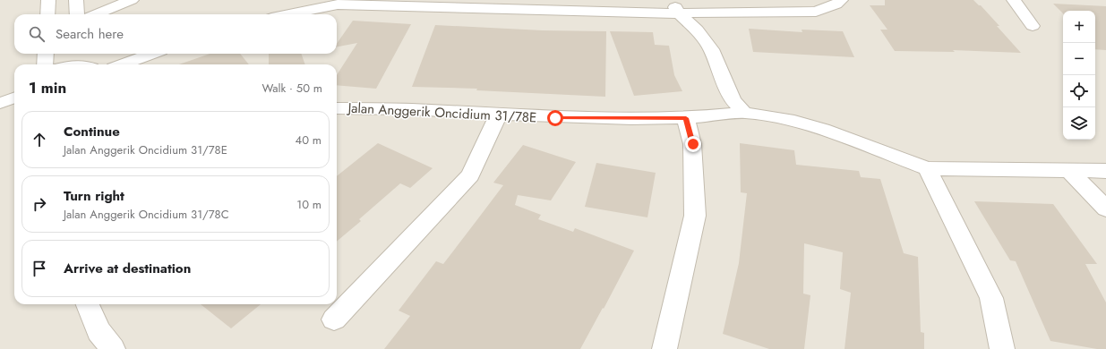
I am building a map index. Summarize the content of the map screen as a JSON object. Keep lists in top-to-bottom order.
{
  "streets": {
    "street": ["Jalan Anggerik Oncidium 31/78E"]
  },
  "page": {
    "map_buttons": ["+", "−"],
    "search": "Search here",
    "heading": ["1 min", "Walk · 50 m"],
    "list": [
      ["Continue", "Jalan Anggerik Oncidium 31/78E", "40 m"],
      ["Turn right", "Jalan Anggerik Oncidium 31/78C", "10 m"],
      "Arrive at destination"
    ]
  }
}
